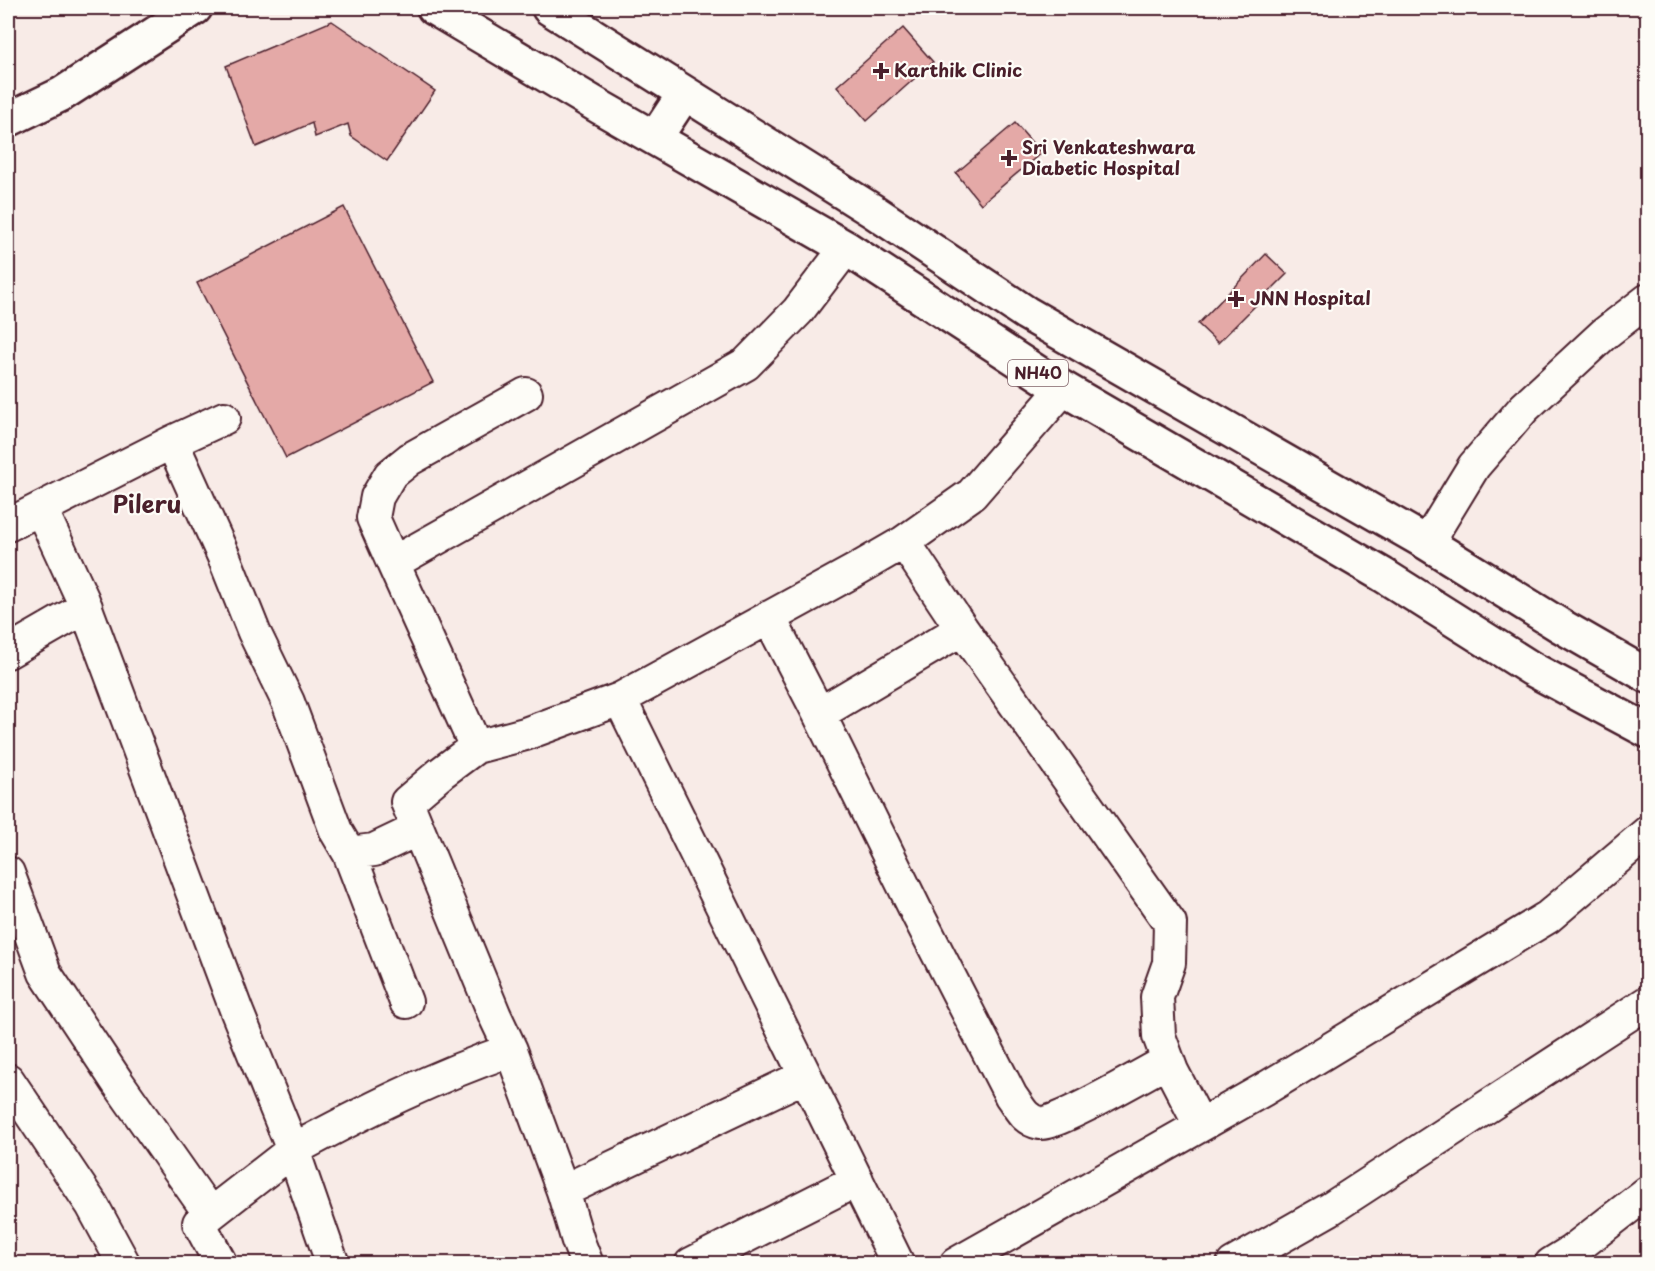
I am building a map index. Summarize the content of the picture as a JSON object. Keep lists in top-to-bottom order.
{
  "streets": {
    "main road": ["NH40"]
  },
  "districts": ["Pileru"],
  "places": {
    "health": ["Karthik Clinic", "Sri Venkateshwara Diabetic Hospital", "JNN Hospital"]
  }
}
